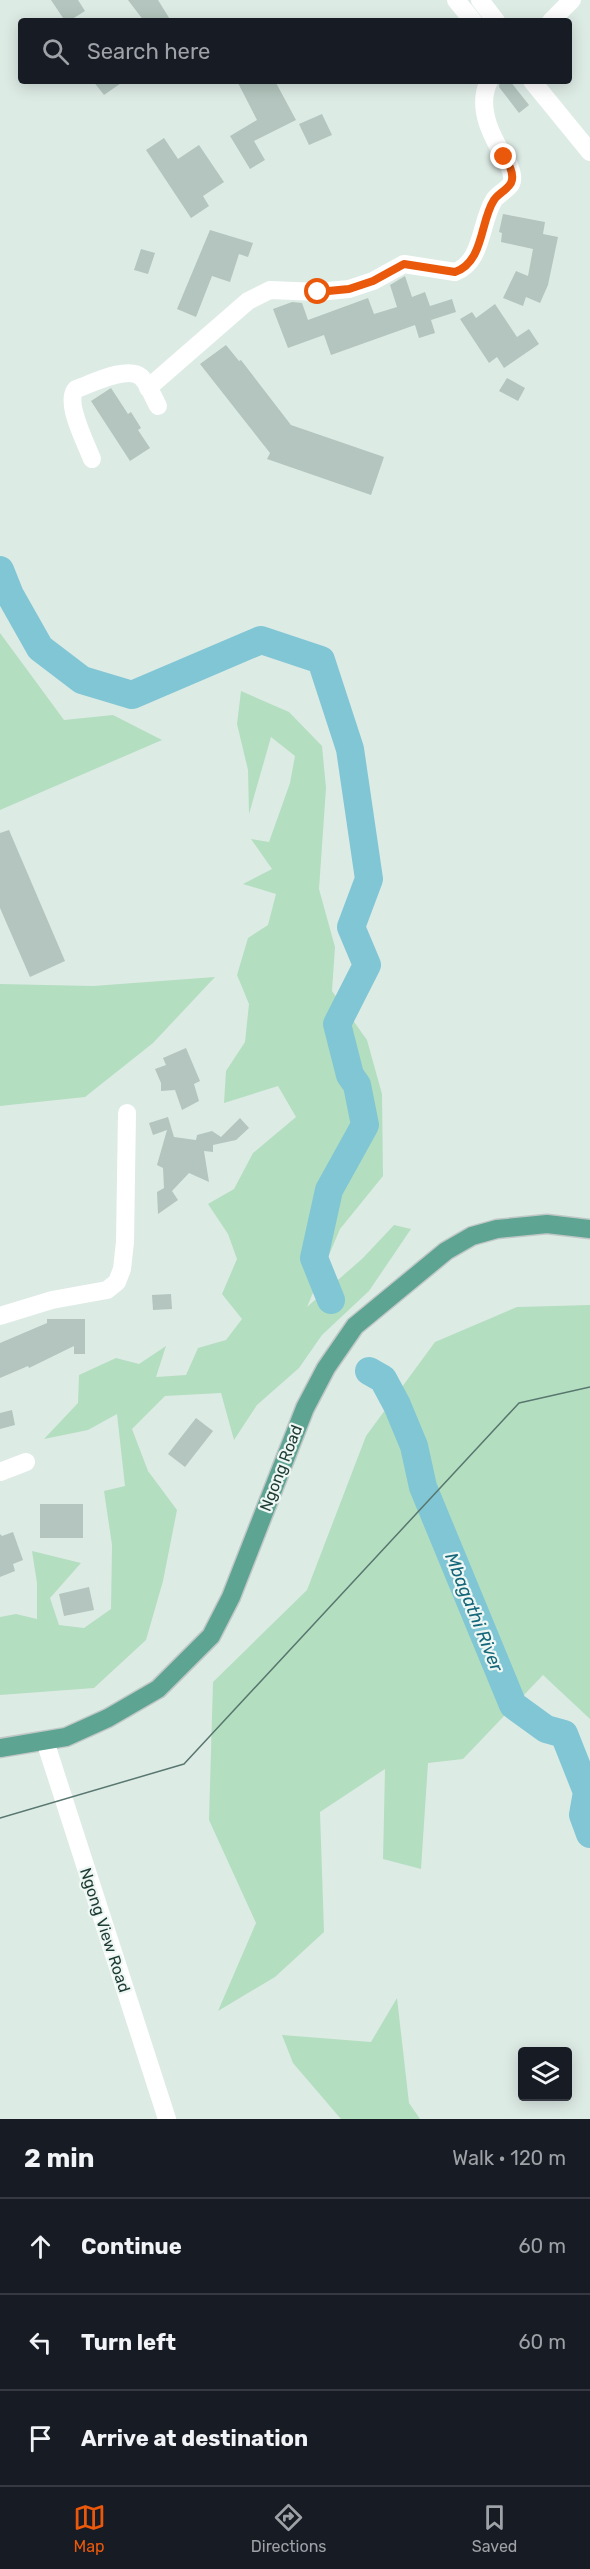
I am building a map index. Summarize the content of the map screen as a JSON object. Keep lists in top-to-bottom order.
{
  "streets": {
    "main road": ["Ngong Road"],
    "street": ["Ngong View Road"]
  },
  "crossings": [
    ["Ngong Road", "Ngong View Road"]
  ],
  "water": ["Mbagathi River"],
  "page": {
    "search": "Search here",
    "heading": ["2 min", "Walk · 120 m"],
    "list": [
      ["Continue", "60 m"],
      ["Turn left", "60 m"],
      "Arrive at destination"
    ],
    "nav": ["Map", "Directions", "Saved"]
  }
}
